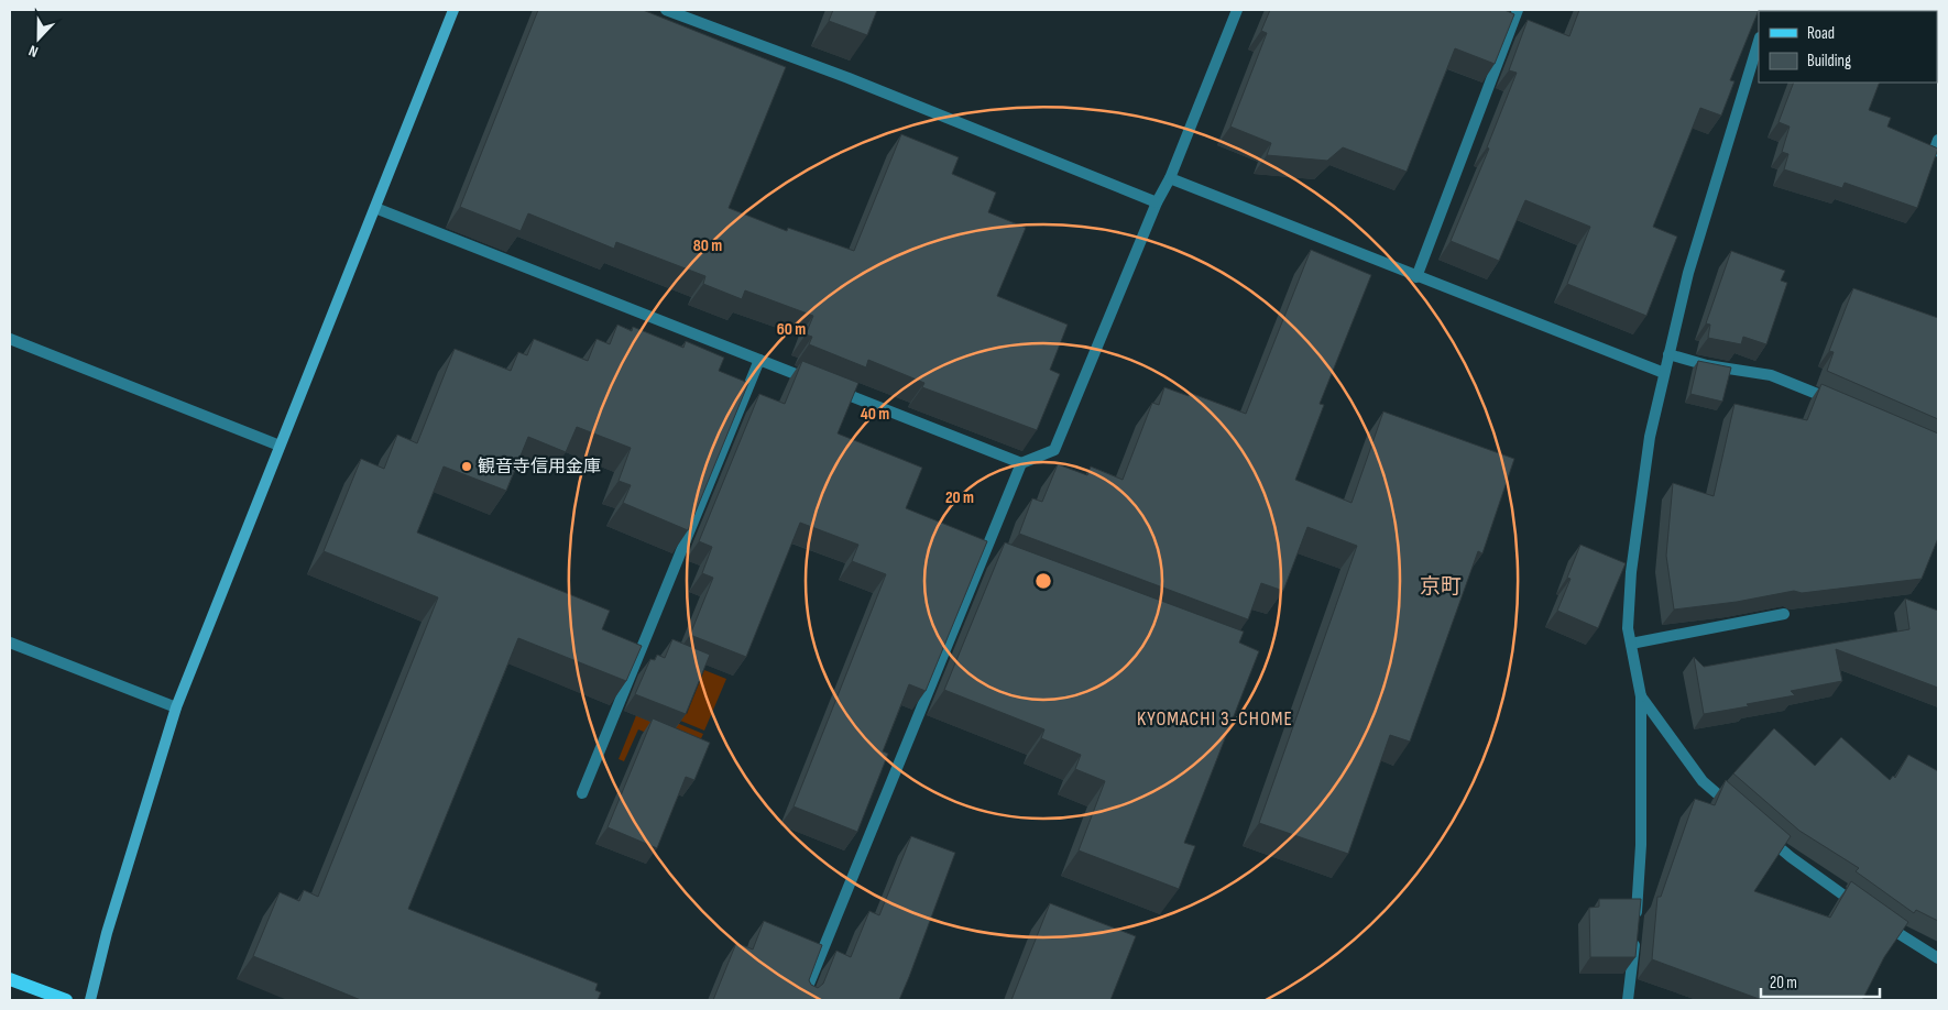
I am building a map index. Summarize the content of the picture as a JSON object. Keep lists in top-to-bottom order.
{
  "districts": ["京町", "KYOMACHI 3-CHOME"],
  "places": ["観音寺信用金庫"],
  "legend": ["Road", "Building"],
  "scale_bar": "20 m",
  "north": "bottom",
  "rings": [
    "80 m",
    "60 m",
    "40 m",
    "20 m"
  ]
}
